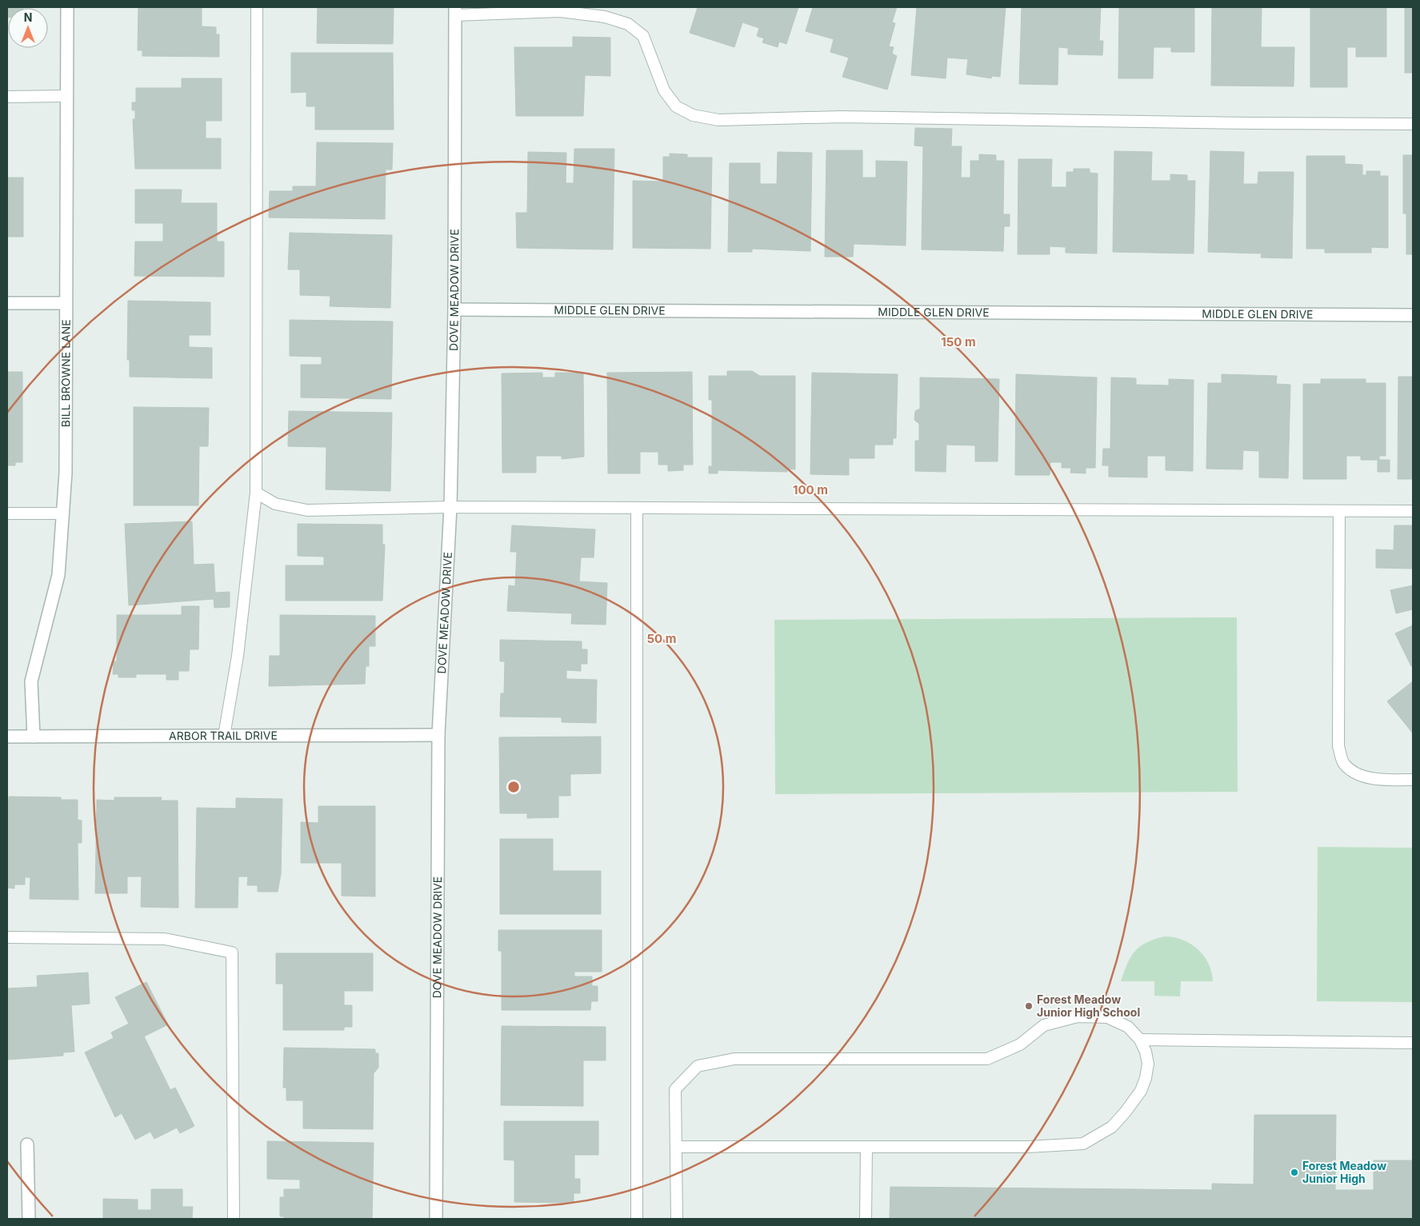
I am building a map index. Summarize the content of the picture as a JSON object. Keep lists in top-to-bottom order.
{
  "streets": {
    "street": [
      "DOVE MEADOW DRIVE",
      "MIDDLE GLEN DRIVE",
      "BILL BROWNE LANE",
      "ARBOR TRAIL DRIVE"
    ]
  },
  "crossings": [
    ["DOVE MEADOW DRIVE", "MIDDLE GLEN DRIVE"],
    ["DOVE MEADOW DRIVE", "ARBOR TRAIL DRIVE"],
    ["BILL BROWNE LANE", "ARBOR TRAIL DRIVE"]
  ],
  "places": ["Forest Meadow Junior High School", "Forest Meadow Junior High"],
  "north": "top",
  "rings": ["150 m", "100 m", "50 m"]
}
